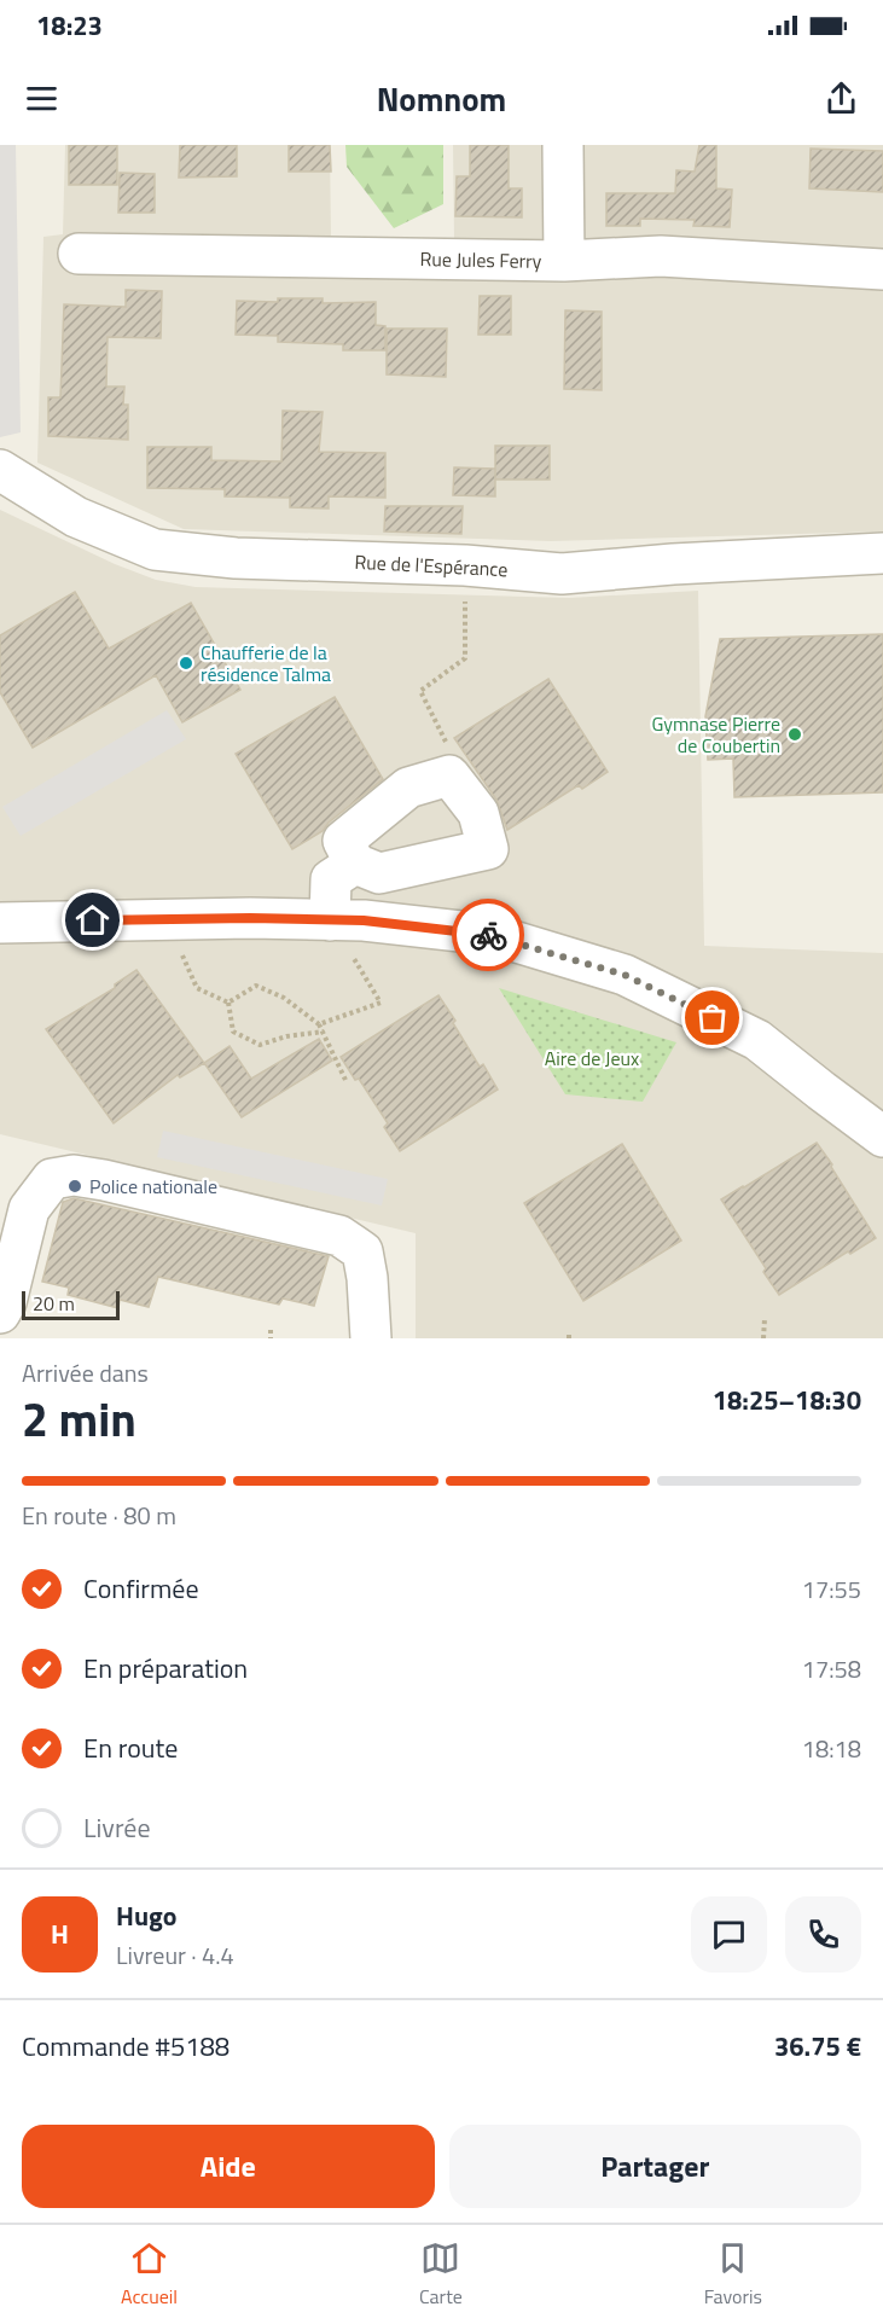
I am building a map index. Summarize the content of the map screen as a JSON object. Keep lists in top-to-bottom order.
{
  "streets": {
    "street": ["Rue Jules Ferry", "Rue de l'Espérance"]
  },
  "parks": ["Aire de Jeux"],
  "places": ["Chaufferie de la résidence Talma", "Gymnase Pierre de Coubertin", "Police nationale"],
  "scale_bar": "20 m",
  "page": {
    "status": "18:23",
    "header": "Nomnom",
    "scale": "20 m",
    "heading": ["2 min", "Arrivée dans", "18:25–18:30"],
    "panel": [
      "Hugo",
      "Livreur · 4.4",
      "Commande #5188",
      "36.75 €"
    ],
    "bar": "En route · 80 m",
    "list": [
      ["Confirmée", "17:55"],
      ["En préparation", "17:58"],
      ["En route", "18:18"],
      "Livrée"
    ],
    "round": "H",
    "buttons": ["Aide", "Partager"],
    "tabs": ["Accueil", "Carte", "Favoris"]
  }
}
